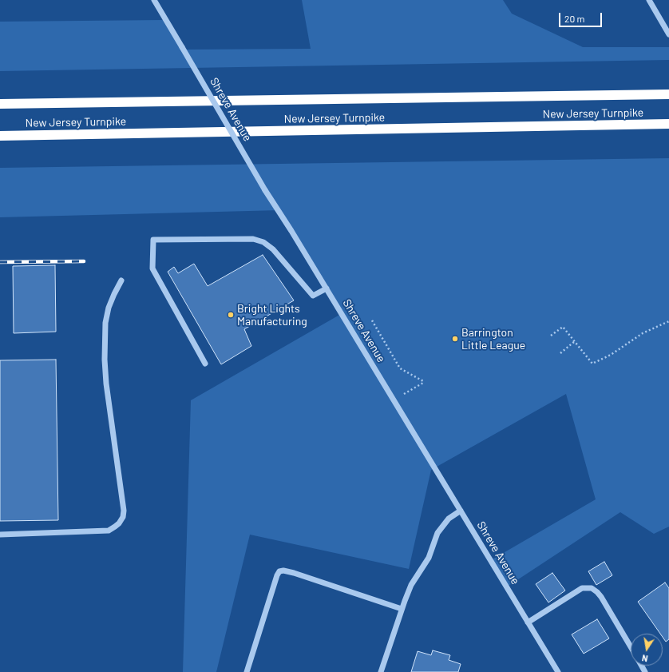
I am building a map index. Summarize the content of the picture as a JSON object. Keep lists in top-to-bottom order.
{
  "streets": {
    "highway": ["New Jersey Turnpike"],
    "street": ["Shreve Avenue"]
  },
  "places": ["Bright Lights Manufacturing", "Barrington Little League"],
  "scale_bar": "20 m",
  "north": "bottom"
}
